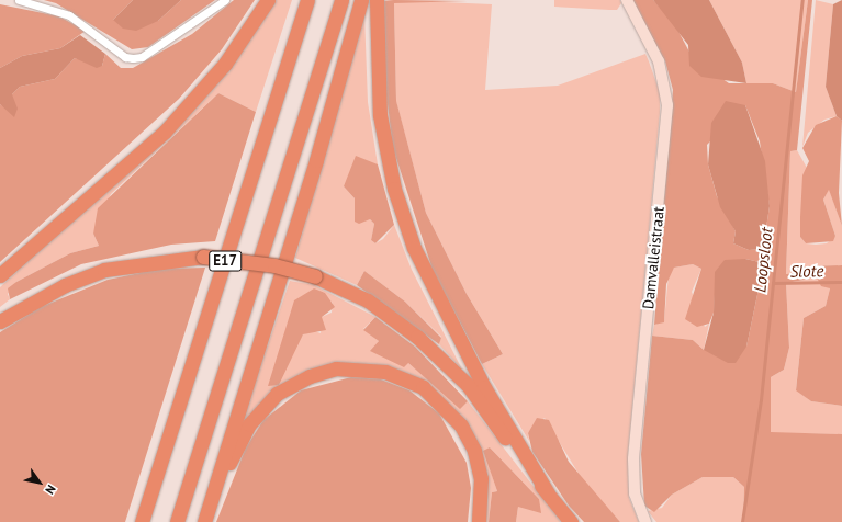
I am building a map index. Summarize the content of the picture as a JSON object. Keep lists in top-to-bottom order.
{
  "streets": {
    "highway": ["E17"],
    "street": ["Damvalleistraat"]
  },
  "water": ["Loopsloot", "Slote"],
  "north": "bottom right"
}
